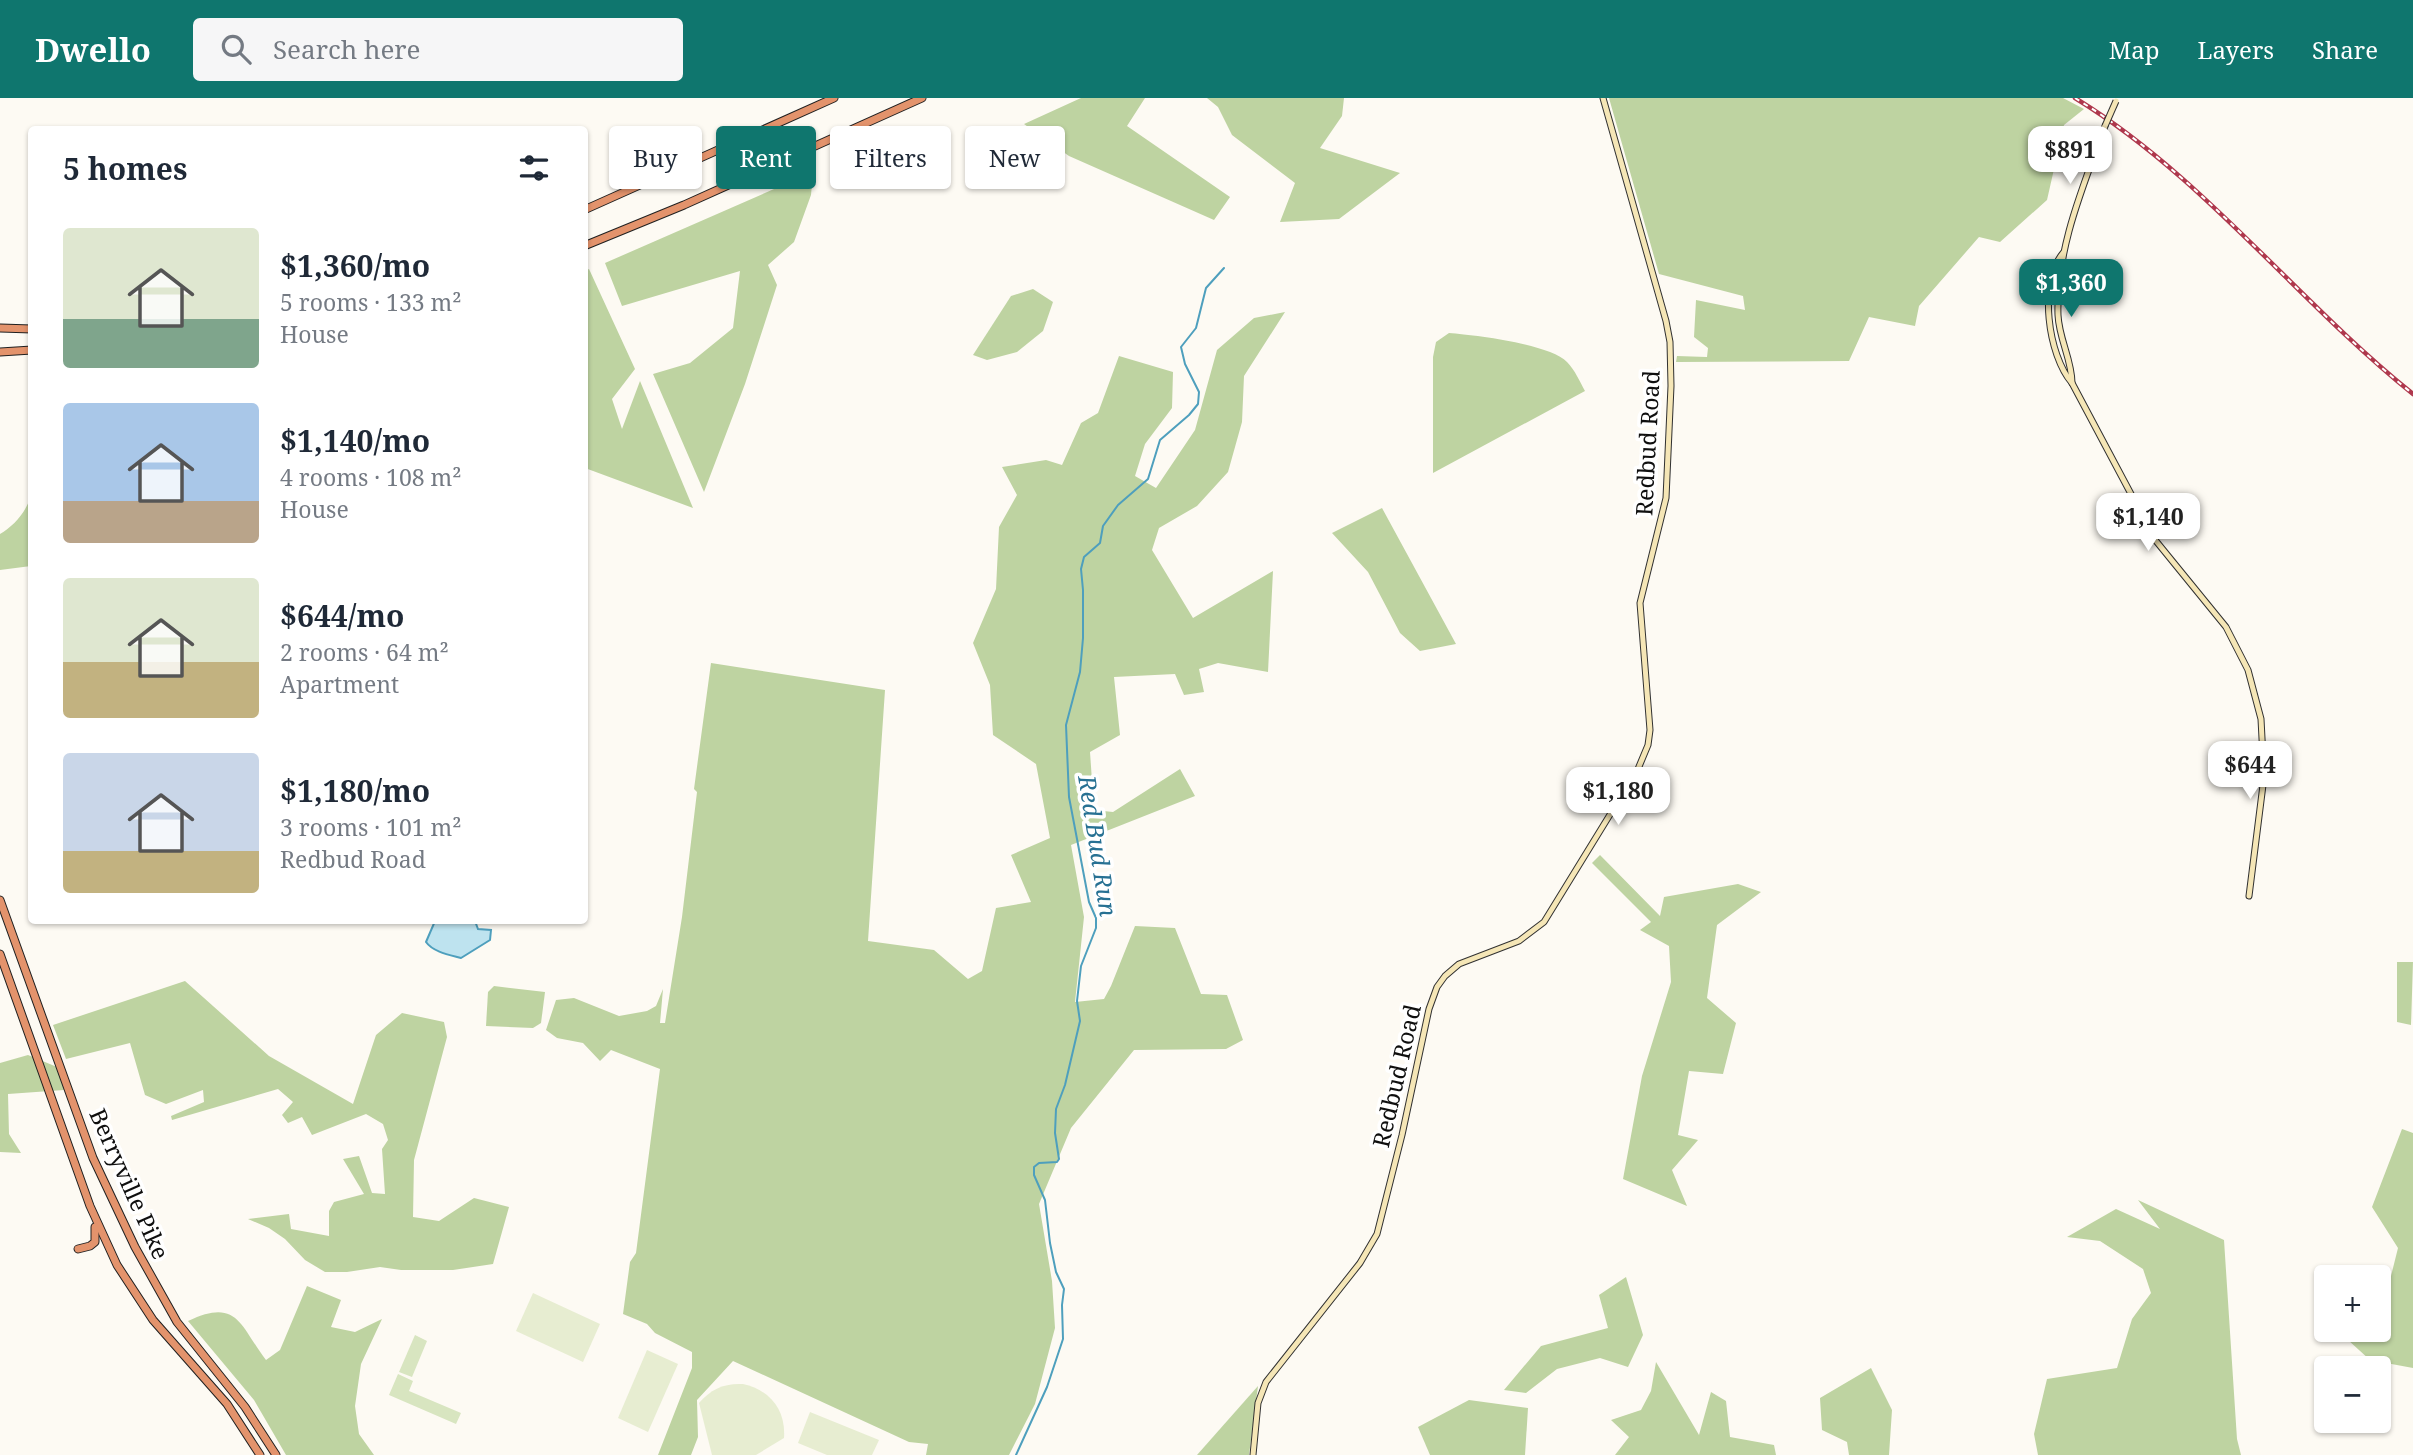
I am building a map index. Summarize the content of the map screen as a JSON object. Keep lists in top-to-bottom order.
{
  "streets": {
    "highway": ["Berryville Pike"],
    "street": ["Redbud Road"]
  },
  "water": ["Red Bud Run"],
  "page": {
    "header": "Dwello",
    "search": "Search here",
    "nav": ["Map", "Layers", "Share"],
    "price": [
      "$891",
      "$1,360",
      "$1,140",
      "$644",
      "$1,180"
    ],
    "chip": [
      "Buy",
      "Rent",
      "Filters",
      "New"
    ],
    "heading": "5 homes",
    "list": [
      {
        "name": "$1,360/mo",
        "note": "5 rooms · 133 m² · House"
      },
      {
        "name": "$1,140/mo",
        "note": "4 rooms · 108 m² · House"
      },
      {
        "name": "$644/mo",
        "note": "2 rooms · 64 m² · Apartment"
      },
      {
        "name": "$1,180/mo",
        "note": "3 rooms · 101 m² · Redbud Road"
      }
    ],
    "map_buttons": ["+", "−"]
  }
}
